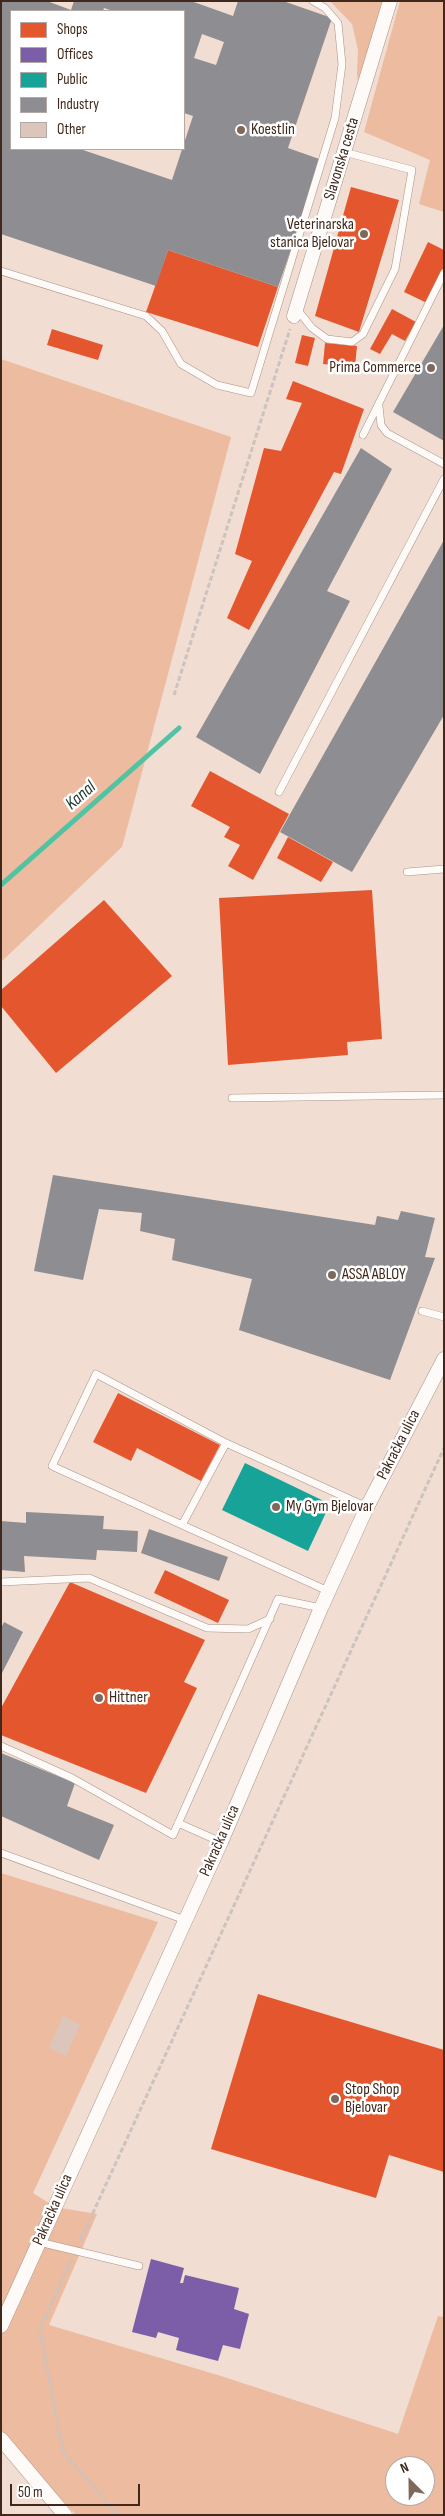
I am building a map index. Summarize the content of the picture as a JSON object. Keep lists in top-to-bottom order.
{
  "streets": {
    "street": ["Slavonska cesta", "Pakračka ulica"]
  },
  "water": ["Kanal"],
  "places": [
    "Koestlin",
    "Veterinarska stanica Bjelovar",
    "Prima Commerce",
    "ASSA ABLOY",
    "My Gym Bjelovar",
    "Hittner",
    "Stop Shop Bjelovar"
  ],
  "legend": [
    "Shops",
    "Offices",
    "Public",
    "Industry",
    "Other"
  ],
  "scale_bar": "50 m",
  "north": "top left"
}
